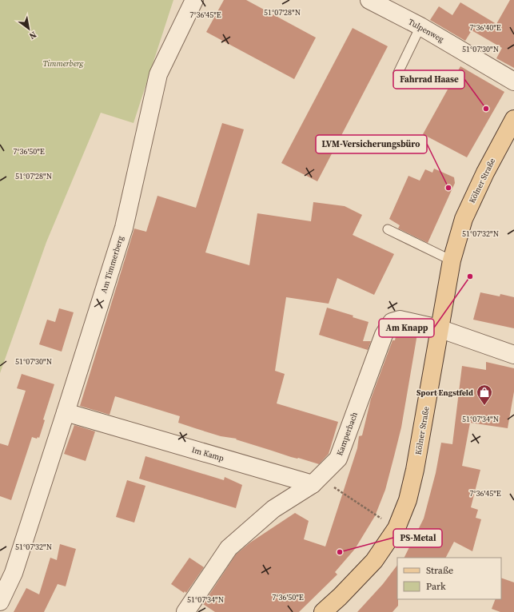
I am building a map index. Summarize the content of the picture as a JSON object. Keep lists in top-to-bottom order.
{
  "streets": {
    "main road": ["Kölner Straße"],
    "street": [
      "Tulpenweg",
      "Am Timmerberg",
      "Kamperbach",
      "Im Kamp"
    ]
  },
  "crossings": [
    ["Kölner Straße", "Kamperbach"],
    ["Am Timmerberg", "Im Kamp"],
    ["Kamperbach", "Im Kamp"]
  ],
  "parks": ["Timmerberg"],
  "places": {
    "other": [
      "Fahrrad Haase",
      "LVM-Versicherungsbüro",
      "Am Knapp",
      "PS-Metal"
    ],
    "shop": ["Sport Engstfeld"]
  },
  "legend": ["Straße", "Park"],
  "north": "bottom right",
  "coordinates": [
    "51°07'28\"N",
    "7°36'45\"E",
    "7°36'40\"E",
    "51°07'30\"N",
    "7°36'50\"E",
    "51°07'32\"N",
    "51°07'34\"N"
  ]
}
